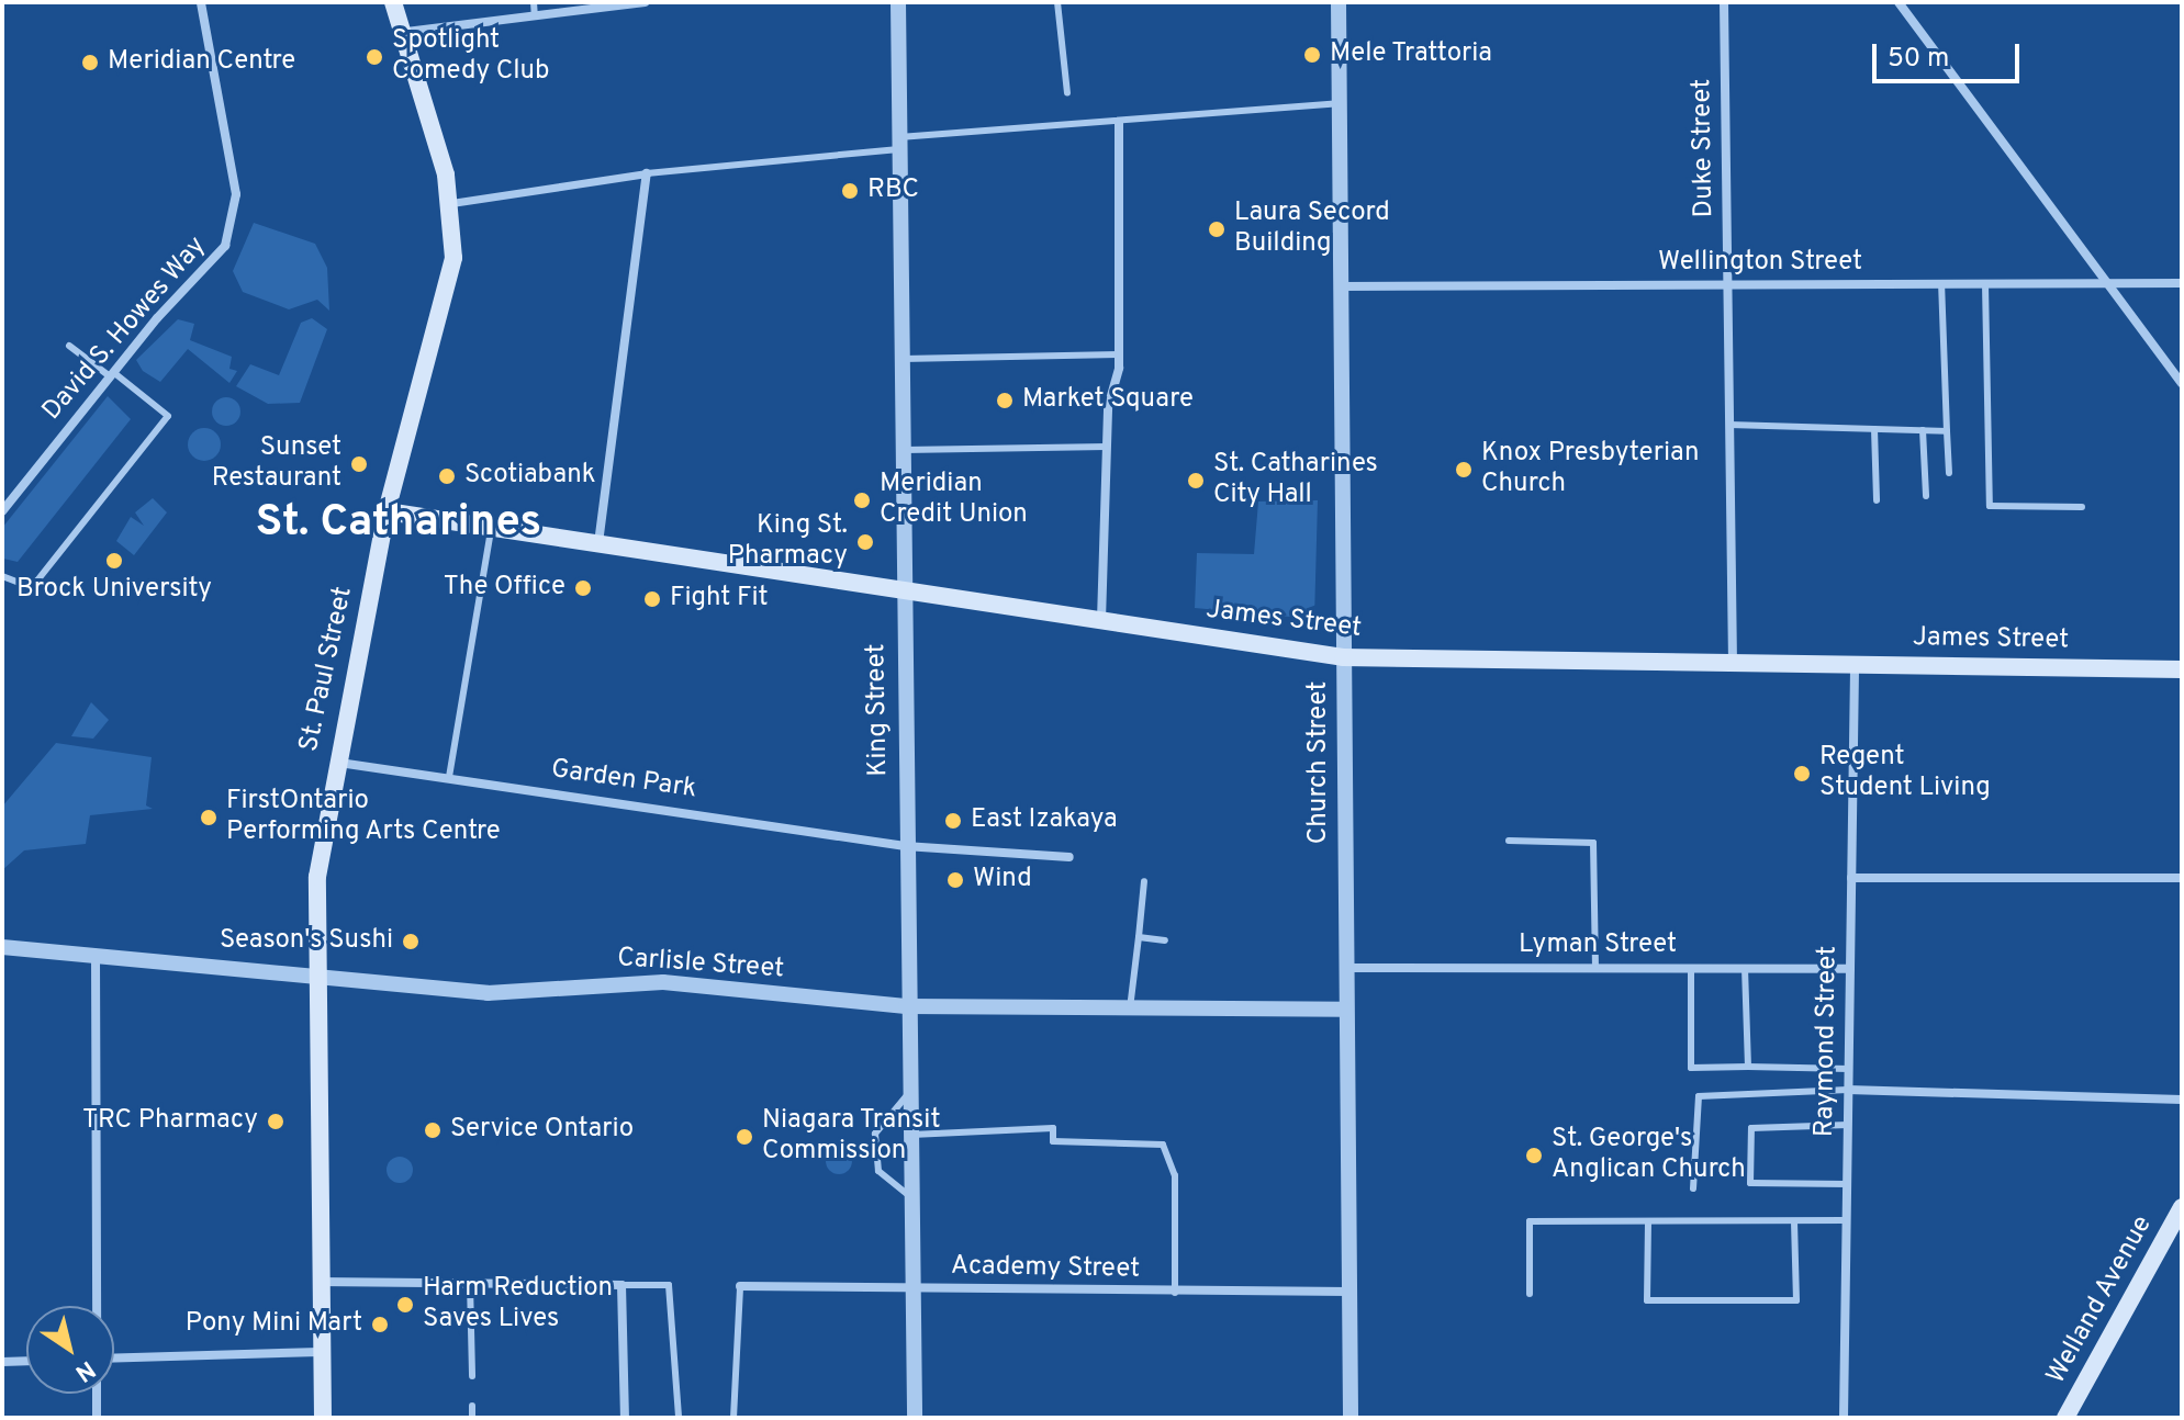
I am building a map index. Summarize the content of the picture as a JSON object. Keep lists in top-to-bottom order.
{
  "streets": {
    "main road": ["James Street", "St. Paul Street", "Welland Avenue"],
    "street": [
      "Duke Street",
      "Wellington Street",
      "David S. Howes Way",
      "King Street",
      "Church Street",
      "Garden Park",
      "Lyman Street",
      "Carlisle Street",
      "Raymond Street",
      "Academy Street"
    ]
  },
  "crossings": [
    ["Duke Street", "Wellington Street"],
    ["Duke Street", "James Street"],
    ["Wellington Street", "Church Street"],
    ["James Street", "St. Paul Street"],
    ["James Street", "King Street"],
    ["James Street", "Church Street"],
    ["James Street", "Raymond Street"],
    ["St. Paul Street", "Garden Park"],
    ["St. Paul Street", "Carlisle Street"],
    ["King Street", "Garden Park"],
    ["King Street", "Carlisle Street"],
    ["King Street", "Academy Street"],
    ["Church Street", "Lyman Street"],
    ["Church Street", "Carlisle Street"],
    ["Church Street", "Academy Street"],
    ["Lyman Street", "Raymond Street"]
  ],
  "districts": ["St. Catharines"],
  "places": [
    "Mele Trattoria",
    "Spotlight Comedy Club",
    "Meridian Centre",
    "RBC",
    "Laura Secord Building",
    "Market Square",
    "Sunset Restaurant",
    "Knox Presbyterian Church",
    "Scotiabank",
    "St. Catharines City Hall",
    "Meridian Credit Union",
    "King St. Pharmacy",
    "Brock University",
    "The Office",
    "Fight Fit",
    "Regent Student Living",
    "FirstOntario Performing Arts Centre",
    "East Izakaya",
    "Wind",
    "Season's Sushi",
    "TRC Pharmacy",
    "Service Ontario",
    "Niagara Transit Commission",
    "St. George's Anglican Church",
    "Harm Reduction Saves Lives",
    "Pony Mini Mart"
  ],
  "scale_bar": "50 m",
  "north": "bottom right"
}
